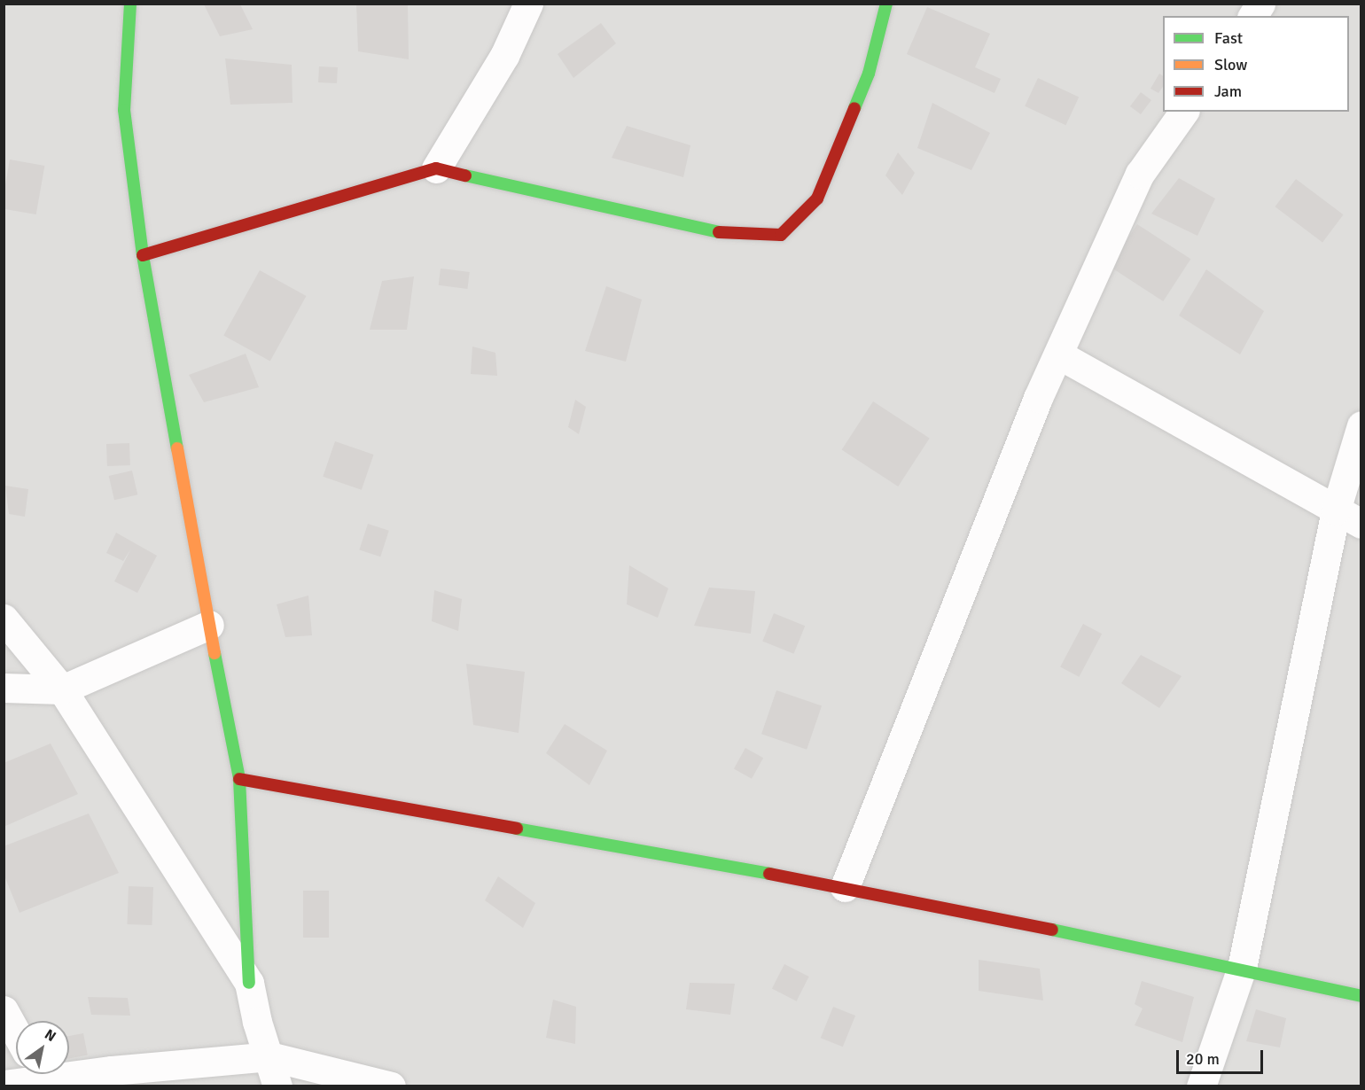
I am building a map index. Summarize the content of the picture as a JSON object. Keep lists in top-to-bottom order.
{
  "legend": ["Fast", "Slow", "Jam"],
  "scale_bar": "20 m",
  "north": "top right"
}
